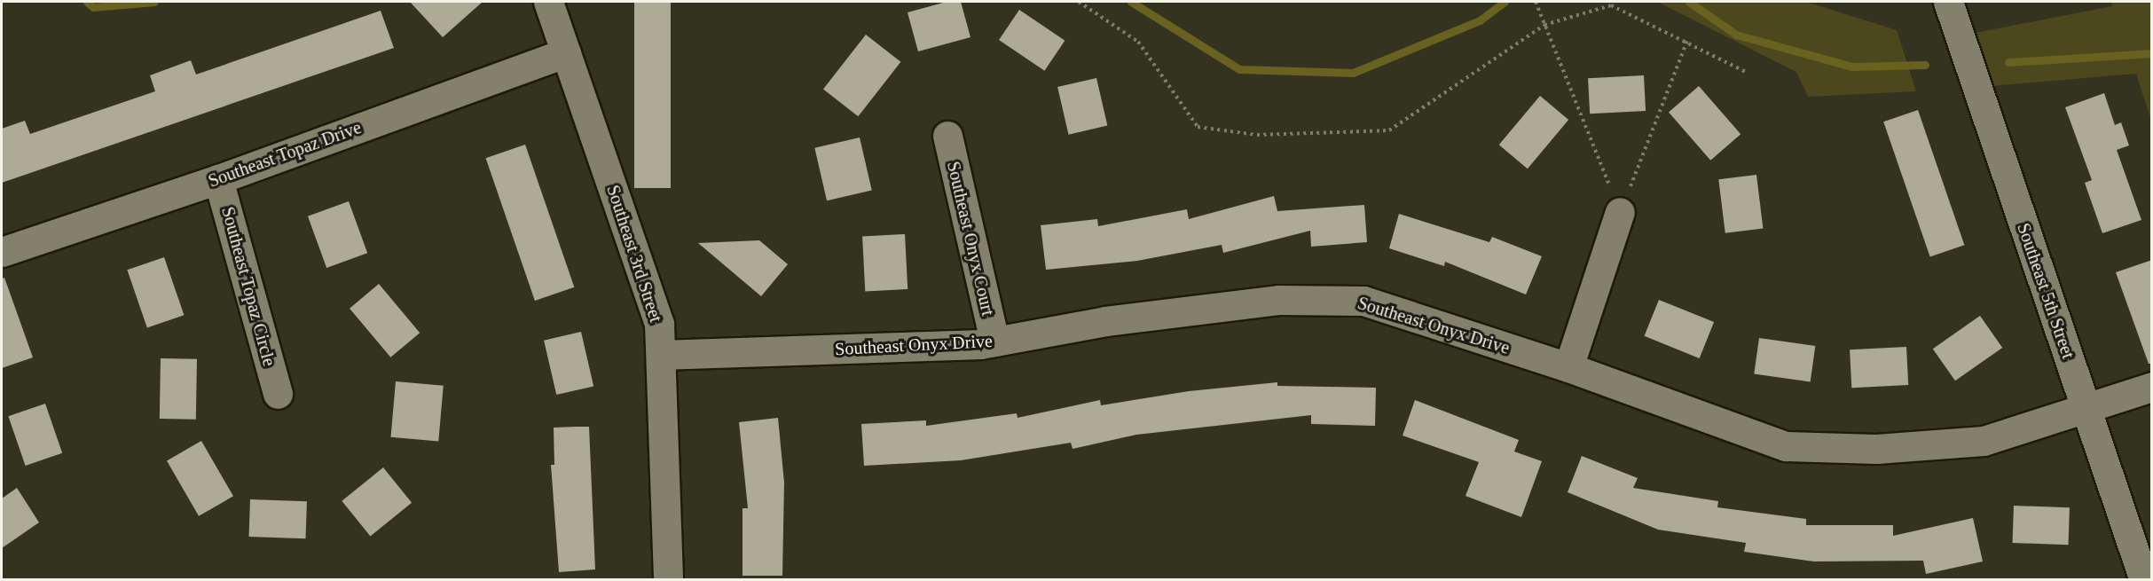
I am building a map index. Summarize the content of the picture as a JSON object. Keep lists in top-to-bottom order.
{
  "streets": {
    "street": [
      "Southeast Topaz Drive",
      "Southeast Onyx Court",
      "Southeast 3rd Street",
      "Southeast Topaz Circle",
      "Southeast 5th Street",
      "Southeast Onyx Drive"
    ]
  },
  "crossings": [
    ["Southeast Topaz Drive", "Southeast 3rd Street"],
    ["Southeast Topaz Drive", "Southeast Topaz Circle"],
    ["Southeast Onyx Court", "Southeast Onyx Drive"],
    ["Southeast 3rd Street", "Southeast Onyx Drive"],
    ["Southeast 5th Street", "Southeast Onyx Drive"]
  ]
}
